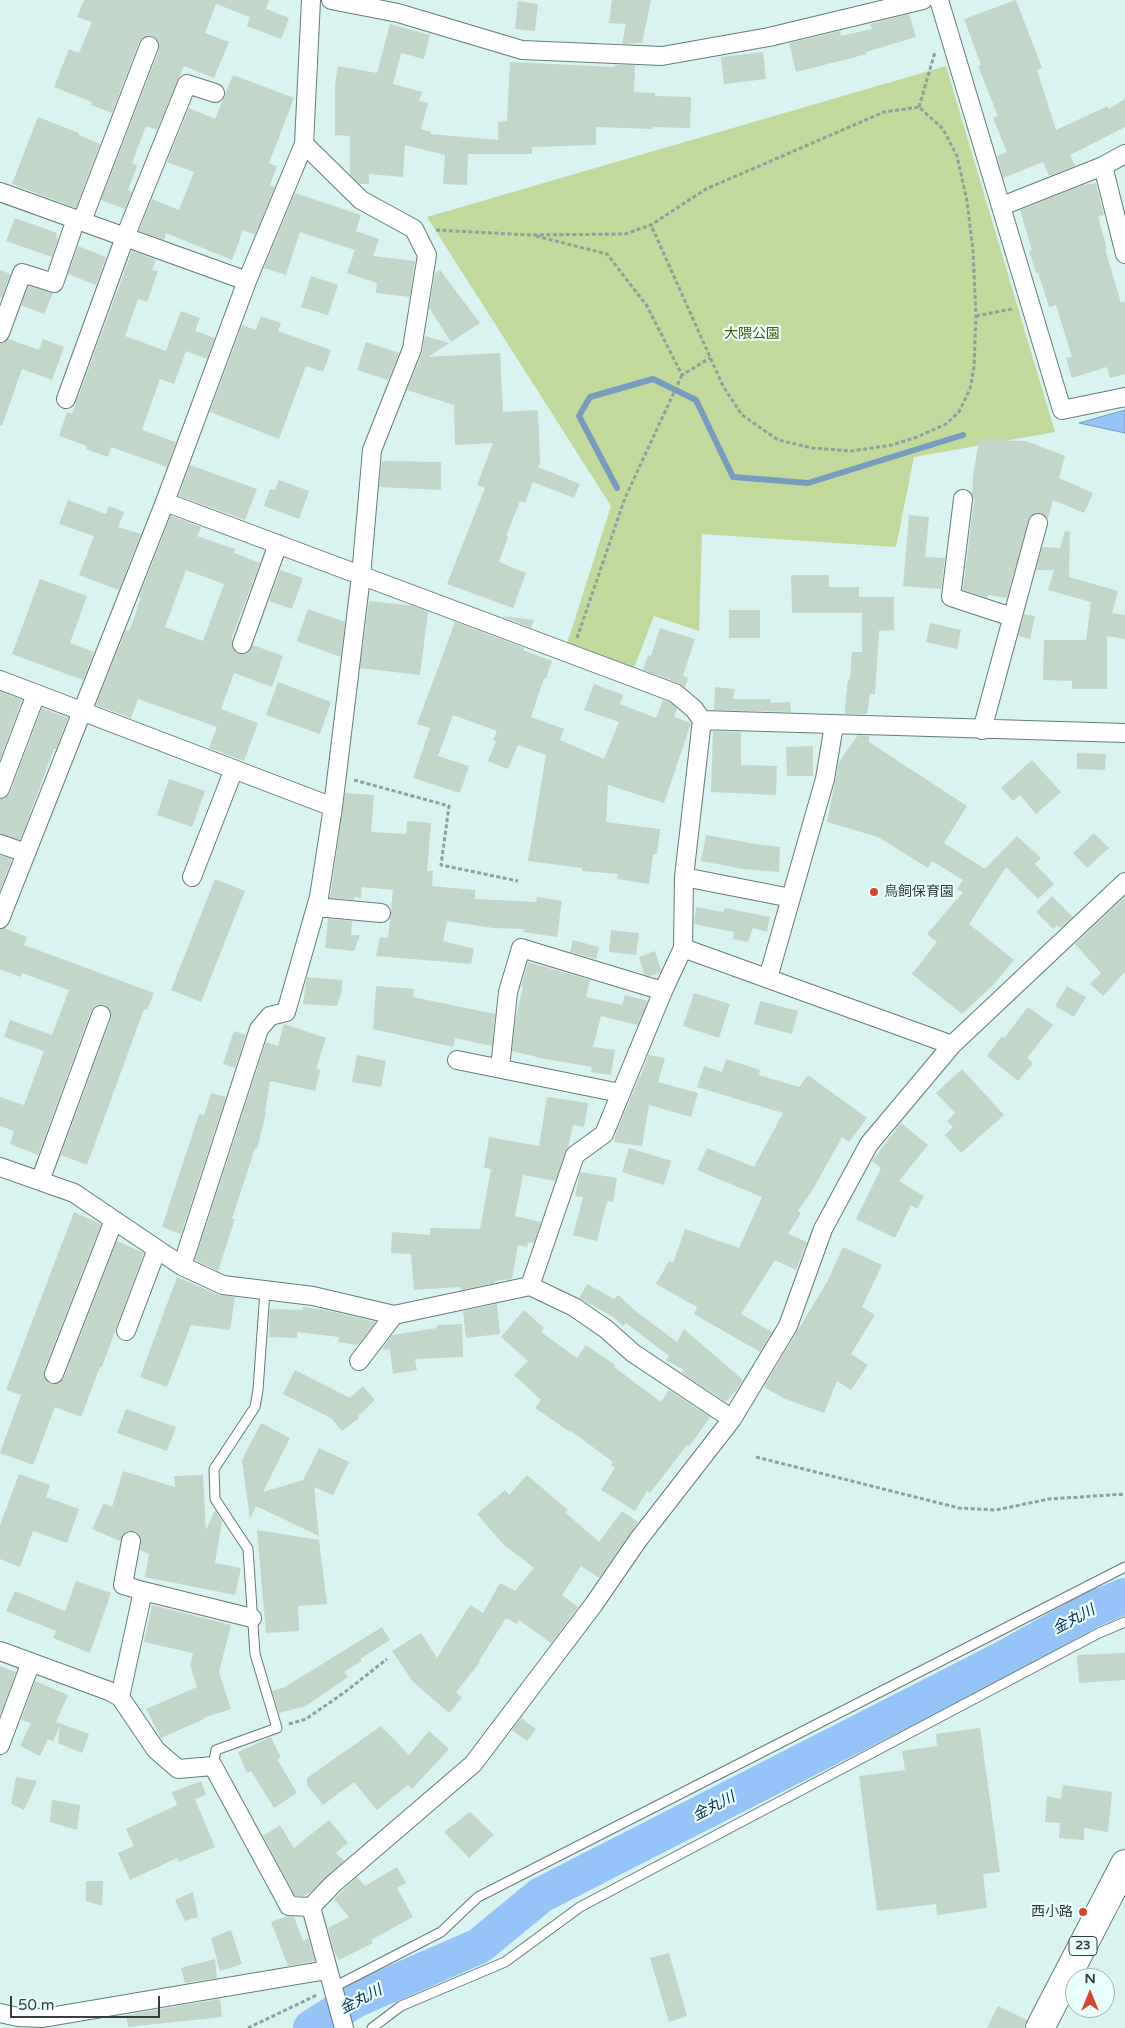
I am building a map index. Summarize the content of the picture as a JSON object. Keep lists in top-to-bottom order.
{
  "streets": {
    "main road": ["23"]
  },
  "water": ["金丸川"],
  "parks": ["大隈公園"],
  "places": ["鳥飼保育園", "西小路"],
  "scale_bar": "50 m",
  "north": "top"
}
